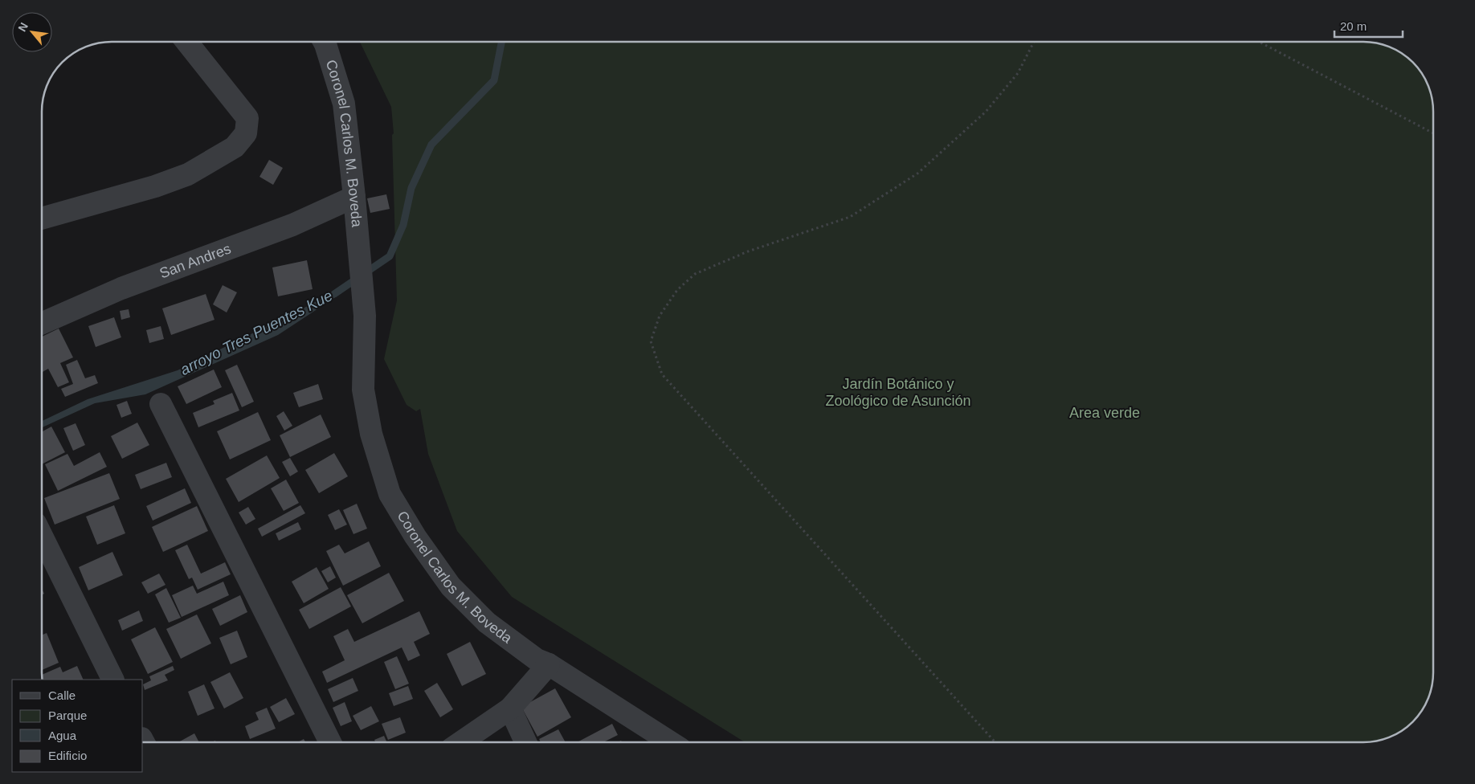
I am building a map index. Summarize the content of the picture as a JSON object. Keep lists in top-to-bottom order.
{
  "streets": {
    "street": ["Coronel Carlos M. Boveda", "San Andres"]
  },
  "crossings": [
    ["Coronel Carlos M. Boveda", "San Andres"]
  ],
  "water": ["arroyo Tres Puentes Kue"],
  "parks": ["Jardín Botánico y Zoológico de Asunción", "Area verde"],
  "legend": [
    "Calle",
    "Parque",
    "Agua",
    "Edificio"
  ],
  "scale_bar": "20 m",
  "north": "top left"
}
